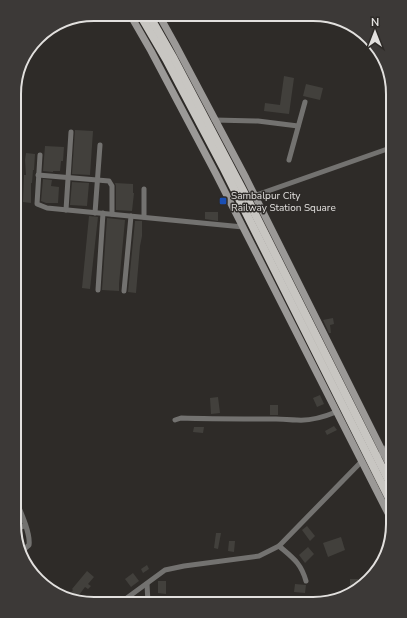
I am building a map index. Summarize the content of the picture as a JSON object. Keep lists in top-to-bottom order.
{
  "places": {
    "transit": ["Sambalpur City Railway Station Square"]
  },
  "north": "top"
}
